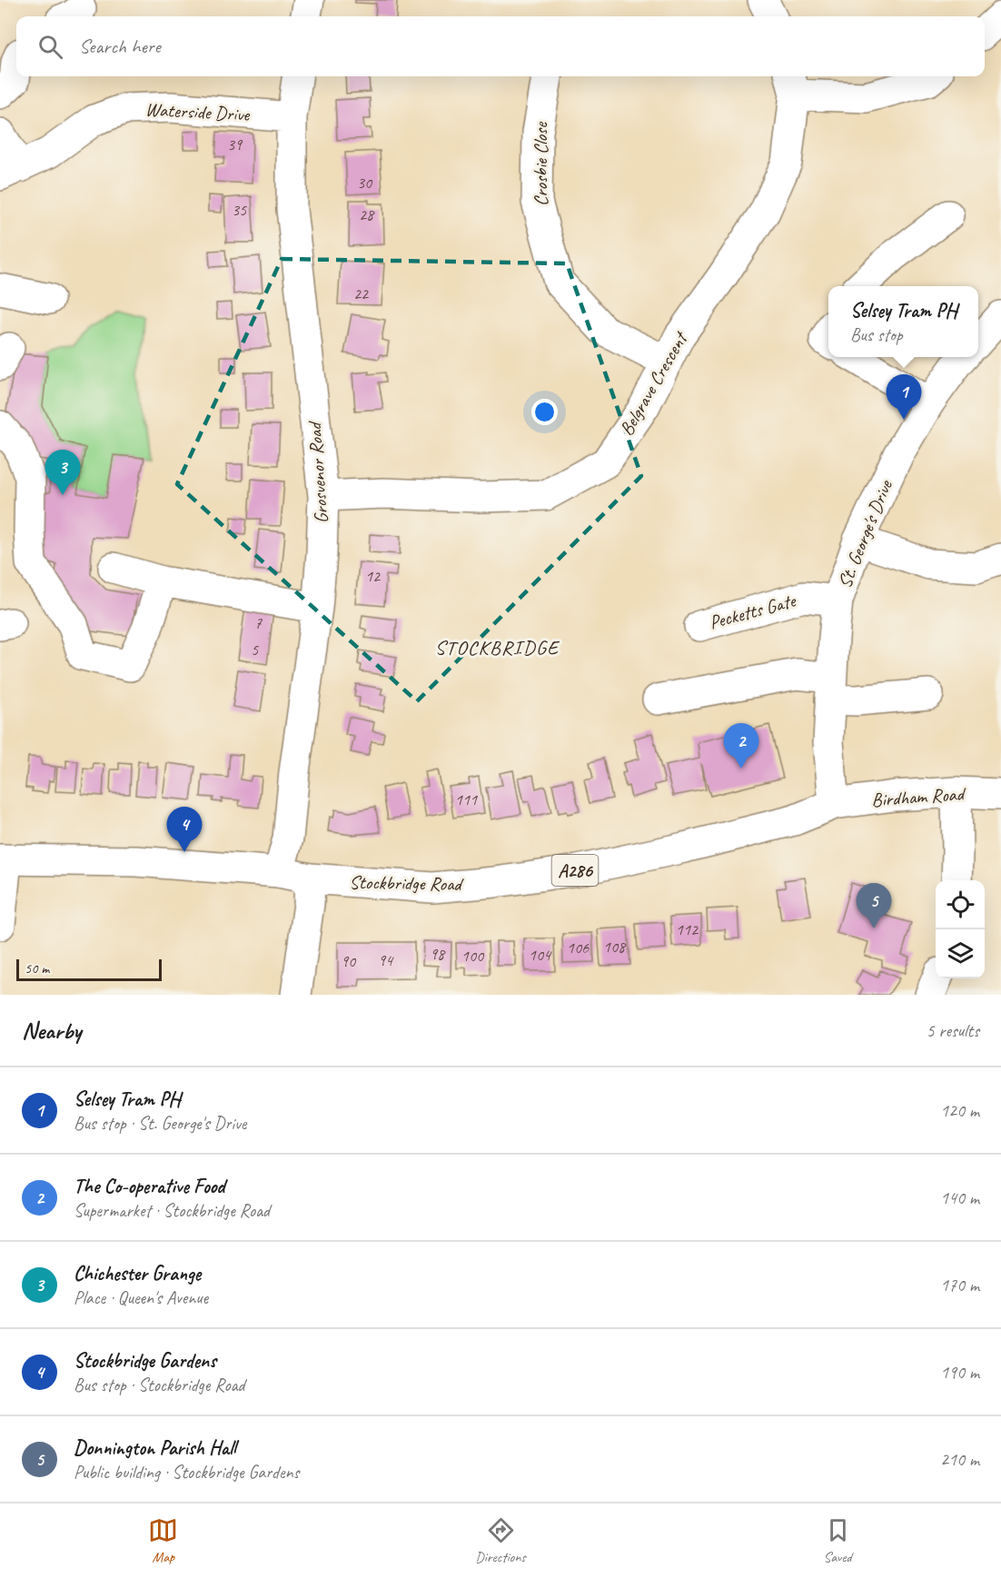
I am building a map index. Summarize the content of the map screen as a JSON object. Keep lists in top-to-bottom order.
{
  "streets": {
    "street": [
      "Waterside Drive",
      "Crosbie Close",
      "Belgrave Crescent",
      "Grosvenor Road",
      "St. George's Drive",
      "Pecketts Gate",
      "Birdham Road",
      "A286",
      "Stockbridge Road"
    ]
  },
  "crossings": [
    ["Waterside Drive", "Grosvenor Road"],
    ["Crosbie Close", "Belgrave Crescent"],
    ["Belgrave Crescent", "Grosvenor Road"],
    ["Grosvenor Road", "Stockbridge Road"],
    ["St. George's Drive", "Pecketts Gate"],
    ["St. George's Drive", "Birdham Road"],
    ["St. George's Drive", "Stockbridge Road"],
    ["Birdham Road", "Stockbridge Road"]
  ],
  "districts": ["STOCKBRIDGE"],
  "house_numbers": [
    "39",
    "30",
    "35",
    "28",
    "22",
    "12",
    "7",
    "5",
    "111",
    "112",
    "108",
    "106",
    "98",
    "104",
    "100",
    "94",
    "90"
  ],
  "scale_bar": "50 m",
  "page": {
    "search": "Search here",
    "popup": ["Selsey Tram PH", "Bus stop"],
    "pins": [
      "1",
      "3",
      "2",
      "4",
      "5"
    ],
    "scale": "50 m",
    "heading": ["Nearby", "5 results"],
    "list": [
      {
        "mark": "1",
        "name": "Selsey Tram PH",
        "note": "Bus stop · St. George's Drive",
        "value": "120 m"
      },
      {
        "mark": "2",
        "name": "The Co-operative Food",
        "note": "Supermarket · Stockbridge Road",
        "value": "140 m"
      },
      {
        "mark": "3",
        "name": "Chichester Grange",
        "note": "Place · Queen's Avenue",
        "value": "170 m"
      },
      {
        "mark": "4",
        "name": "Stockbridge Gardens",
        "note": "Bus stop · Stockbridge Road",
        "value": "190 m"
      },
      {
        "mark": "5",
        "name": "Donnington Parish Hall",
        "note": "Public building · Stockbridge Gardens",
        "value": "210 m"
      }
    ],
    "nav": ["Map", "Directions", "Saved"]
  }
}
